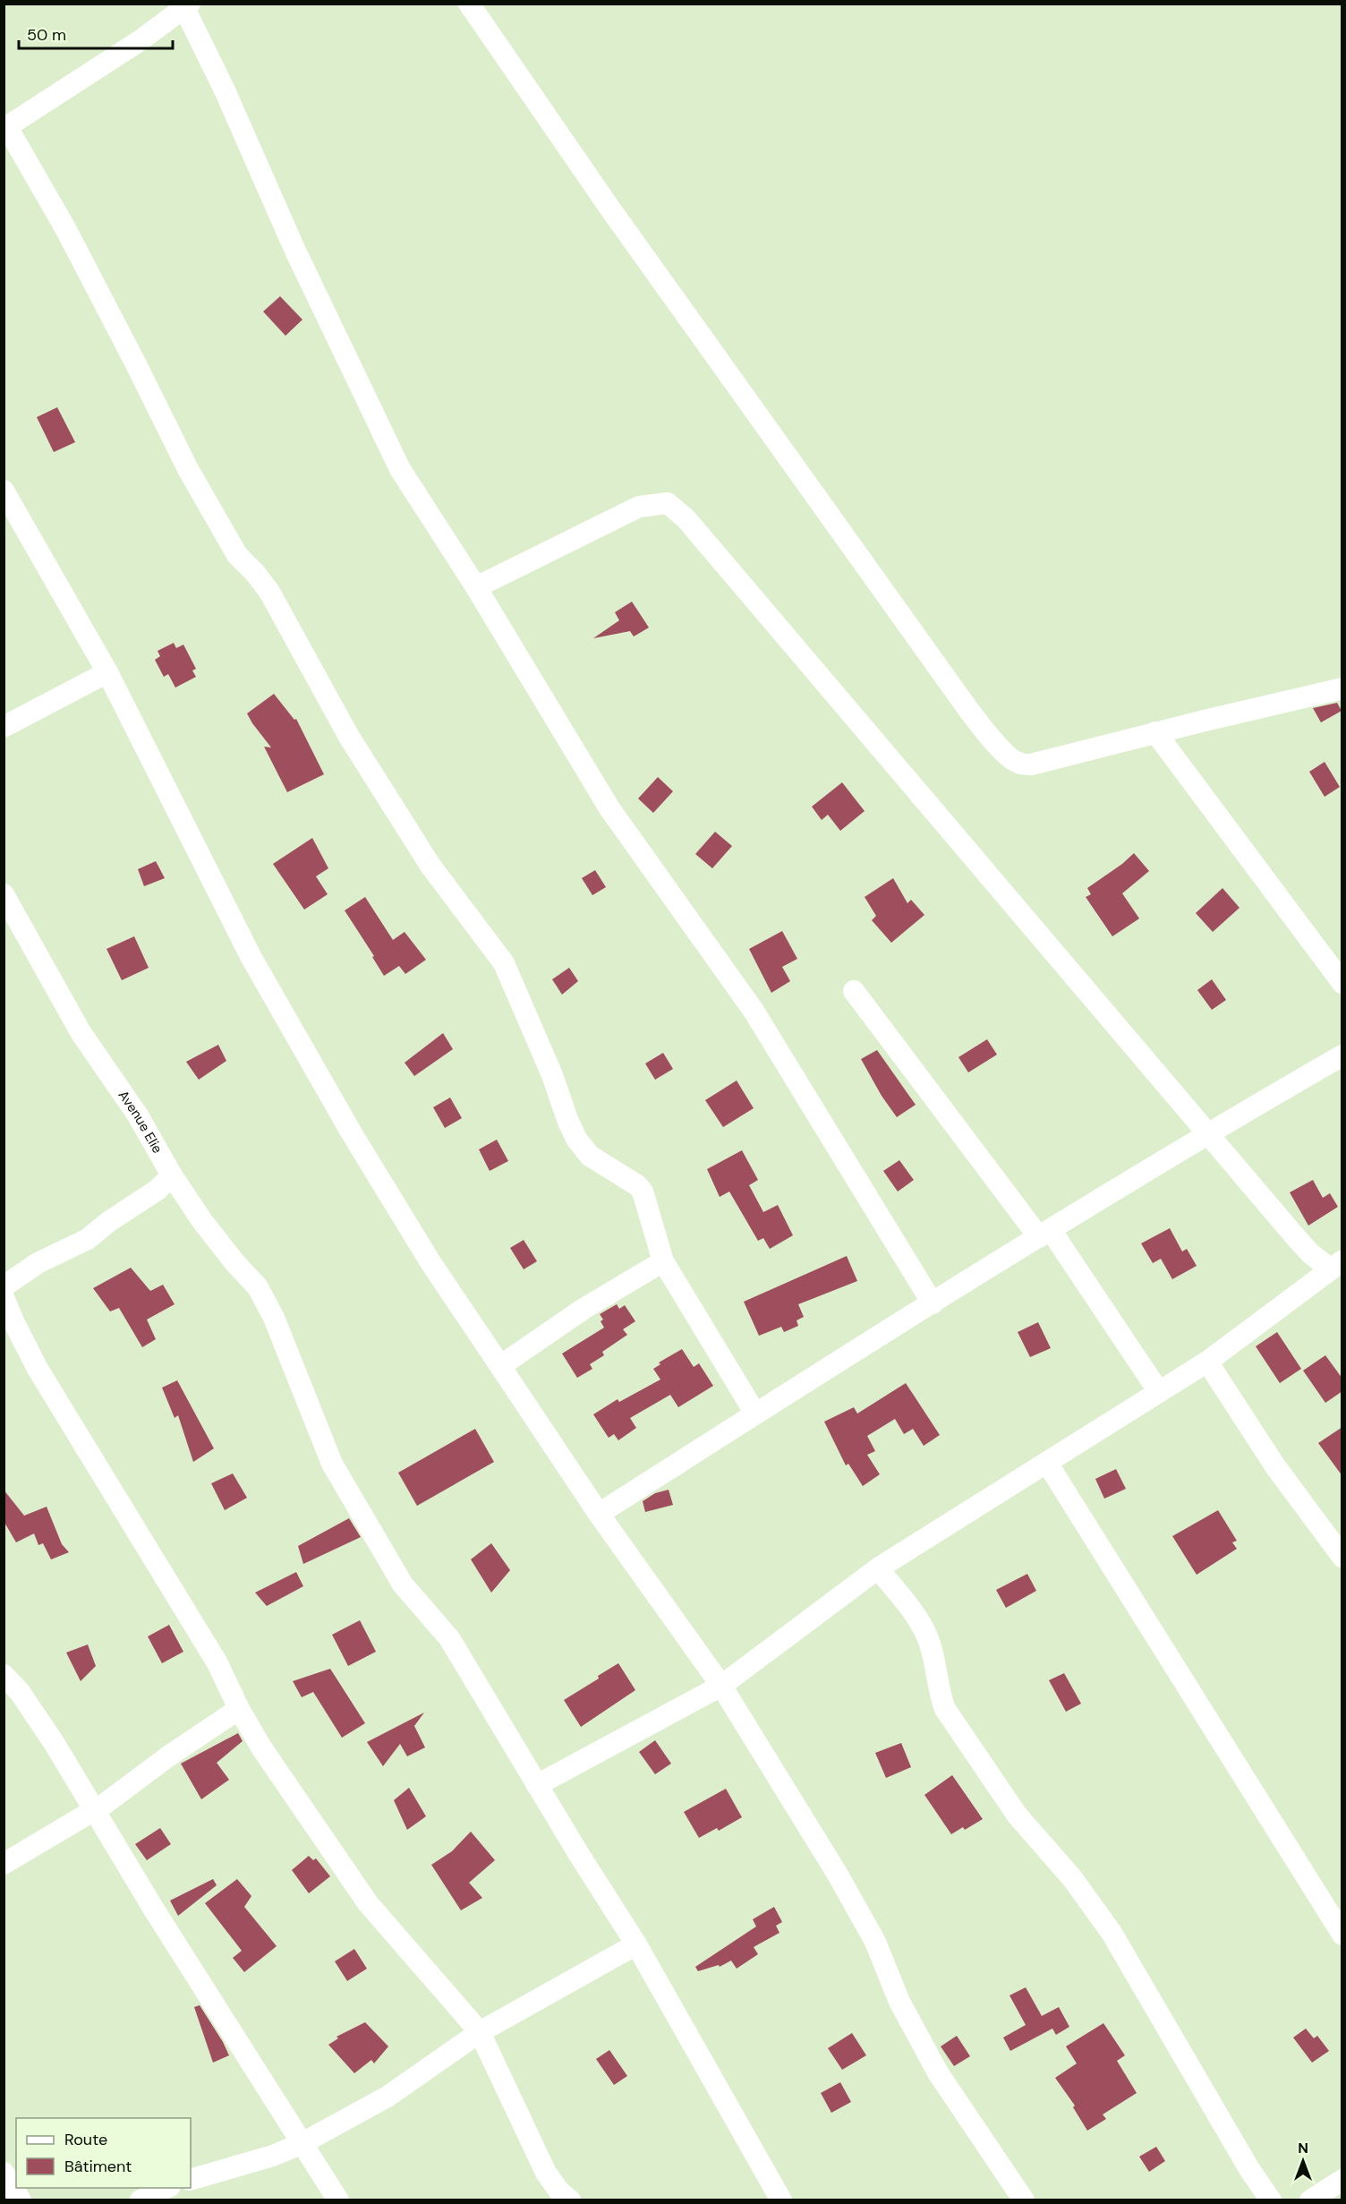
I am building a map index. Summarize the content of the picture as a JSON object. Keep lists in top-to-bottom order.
{
  "streets": {
    "street": ["Avenue Elie"]
  },
  "legend": ["Route", "Bâtiment"],
  "scale_bar": "50 m",
  "north": "top"
}
